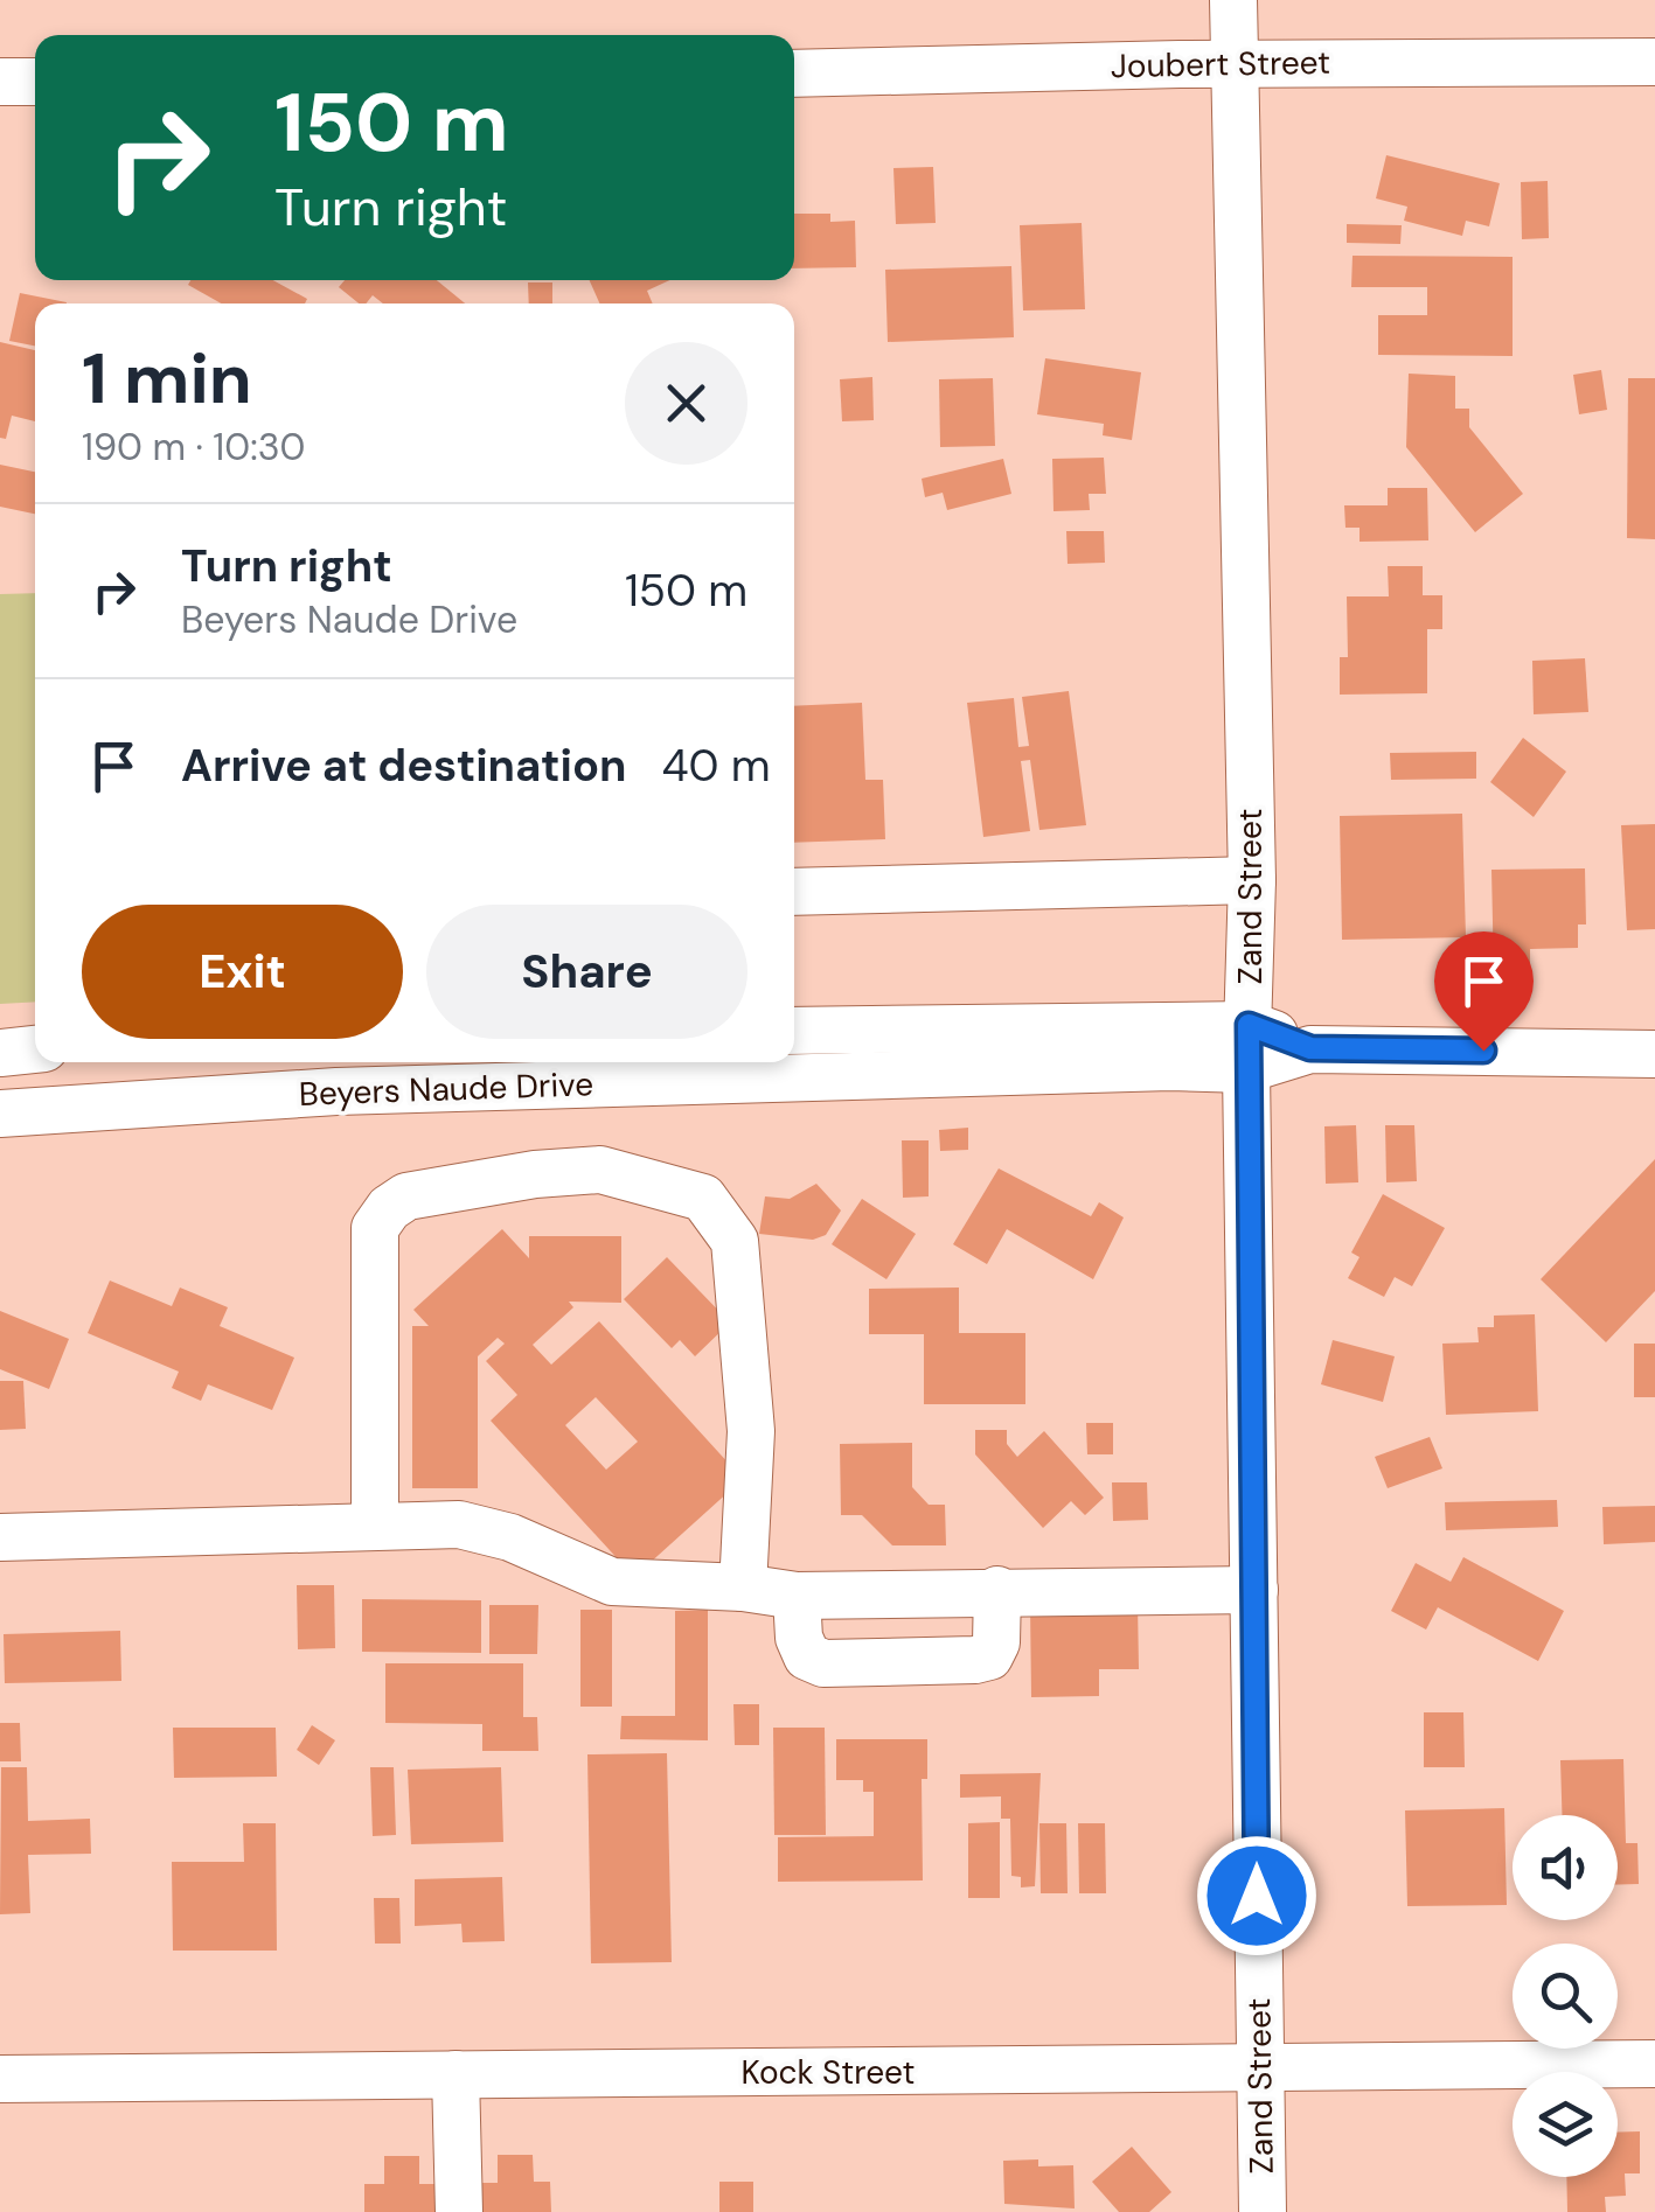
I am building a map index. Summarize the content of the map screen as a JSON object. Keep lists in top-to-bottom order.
{
  "streets": {
    "street": [
      "Joubert Street",
      "Zand Street",
      "Beyers Naude Drive",
      "Kock Street"
    ]
  },
  "crossings": [
    ["Joubert Street", "Zand Street"],
    ["Zand Street", "Beyers Naude Drive"],
    ["Zand Street", "Kock Street"]
  ],
  "page": {
    "turn": ["150 m", "Turn right"],
    "heading": ["1 min", "190 m · 10:30"],
    "list": [
      {
        "name": "Turn right",
        "note": "Beyers Naude Drive",
        "value": "150 m"
      },
      {
        "name": "Arrive at destination",
        "value": "40 m"
      }
    ],
    "buttons": ["Exit", "Share"]
  }
}
